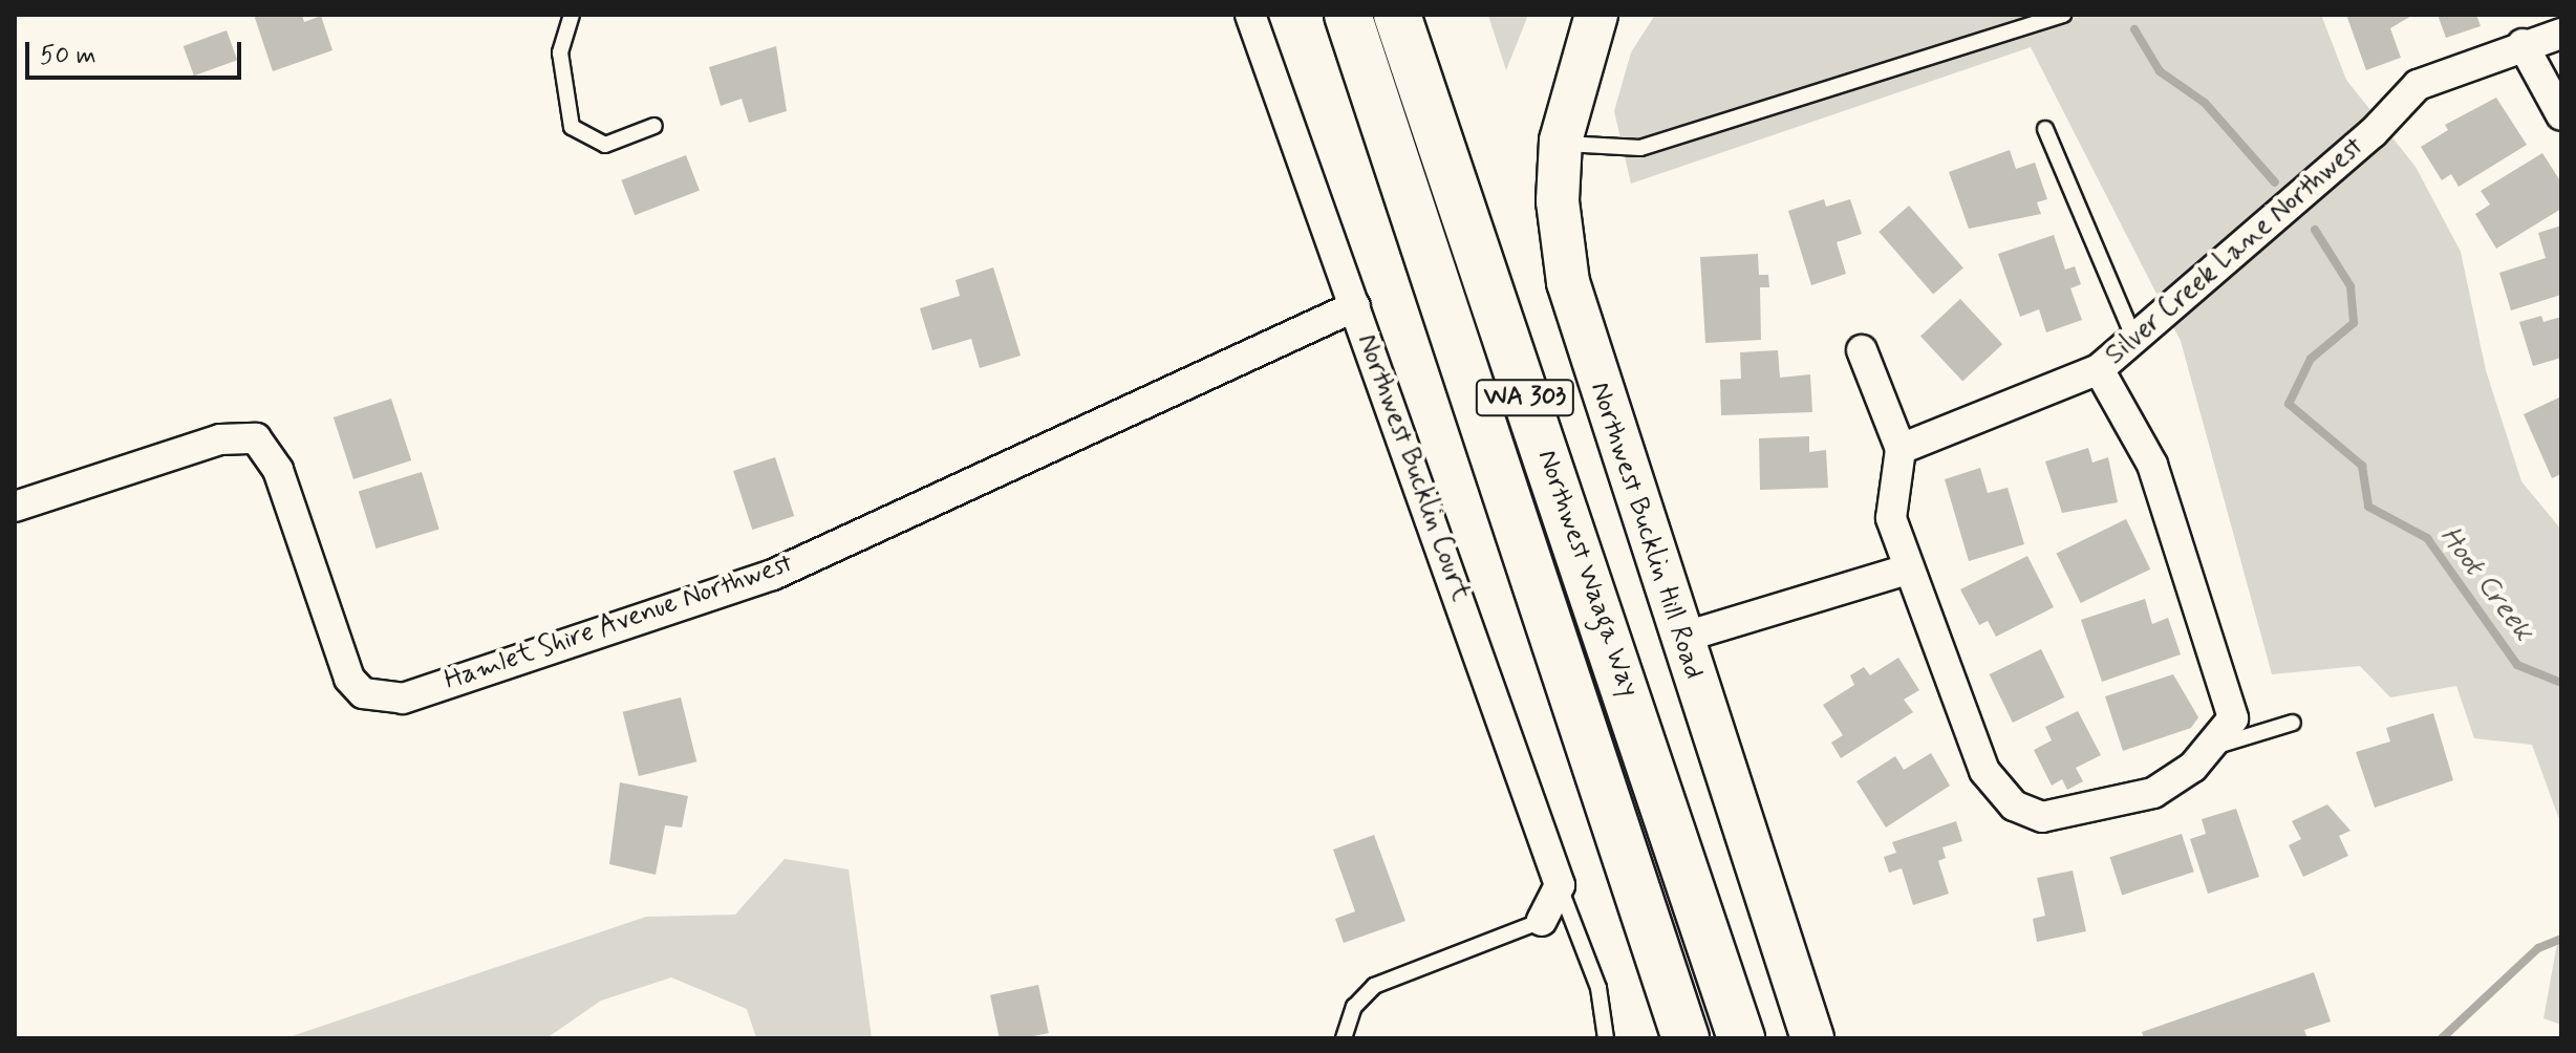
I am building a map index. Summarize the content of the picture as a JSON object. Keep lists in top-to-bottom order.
{
  "streets": {
    "highway": ["WA 303", "Northwest Waaga Way"],
    "main road": ["Northwest Bucklin Hill Road"],
    "street": ["Silver Creek Lane Northwest", "Northwest Bucklin Court", "Hamlet Shire Avenue Northwest"]
  },
  "crossings": [
    ["Northwest Bucklin Court", "Hamlet Shire Avenue Northwest"]
  ],
  "water": ["Hoot Creek"],
  "scale_bar": "50 m"
}
